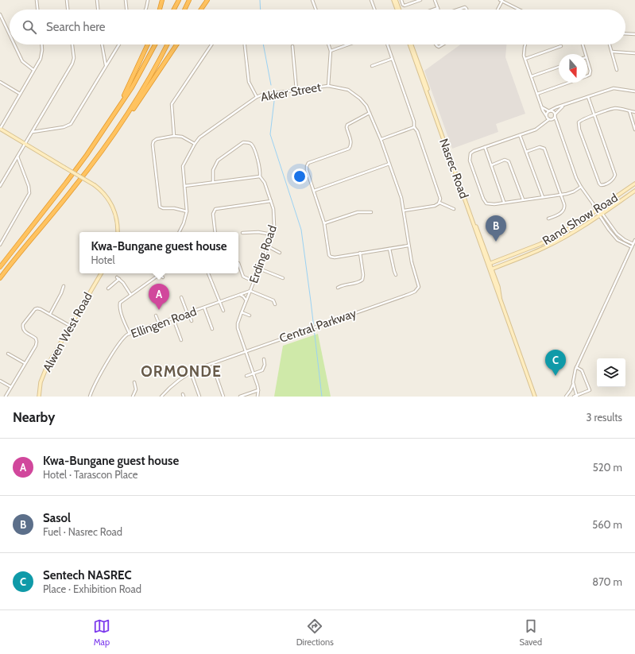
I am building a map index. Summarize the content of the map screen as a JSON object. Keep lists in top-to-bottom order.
{
  "streets": {
    "main road": ["Nasrec Road", "Rand Show Road", "Alwen West Road"],
    "street": [
      "Akker Street",
      "Erding Road",
      "Ellingen Road",
      "Central Parkway"
    ]
  },
  "crossings": [
    ["Akker Street", "Central Parkway"],
    ["Nasrec Road", "Rand Show Road"],
    ["Erding Road", "Ellingen Road"],
    ["Erding Road", "Central Parkway"]
  ],
  "districts": ["ORMONDE"],
  "north": "bottom",
  "page": {
    "search": "Search here",
    "pins": ["B", "A", "C"],
    "popup": ["Kwa-Bungane guest house", "Hotel"],
    "heading": ["Nearby", "3 results"],
    "list": [
      {
        "mark": "A",
        "name": "Kwa-Bungane guest house",
        "note": "Hotel · Tarascon Place",
        "value": "520 m"
      },
      {
        "mark": "B",
        "name": "Sasol",
        "note": "Fuel · Nasrec Road",
        "value": "560 m"
      },
      {
        "mark": "C",
        "name": "Sentech NASREC",
        "note": "Place · Exhibition Road",
        "value": "870 m"
      }
    ],
    "nav": ["Map", "Directions", "Saved"]
  }
}
